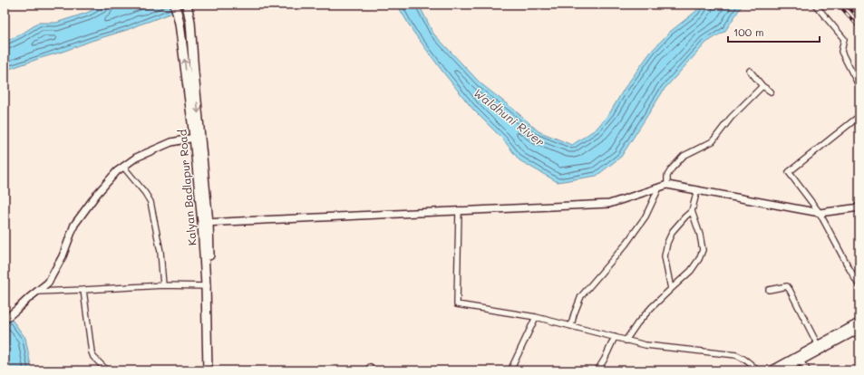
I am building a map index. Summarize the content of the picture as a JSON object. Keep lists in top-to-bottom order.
{
  "streets": {
    "main road": ["Kalyan Badlapur Road"]
  },
  "water": ["Waldhuni River"],
  "scale_bar": "100 m"
}
